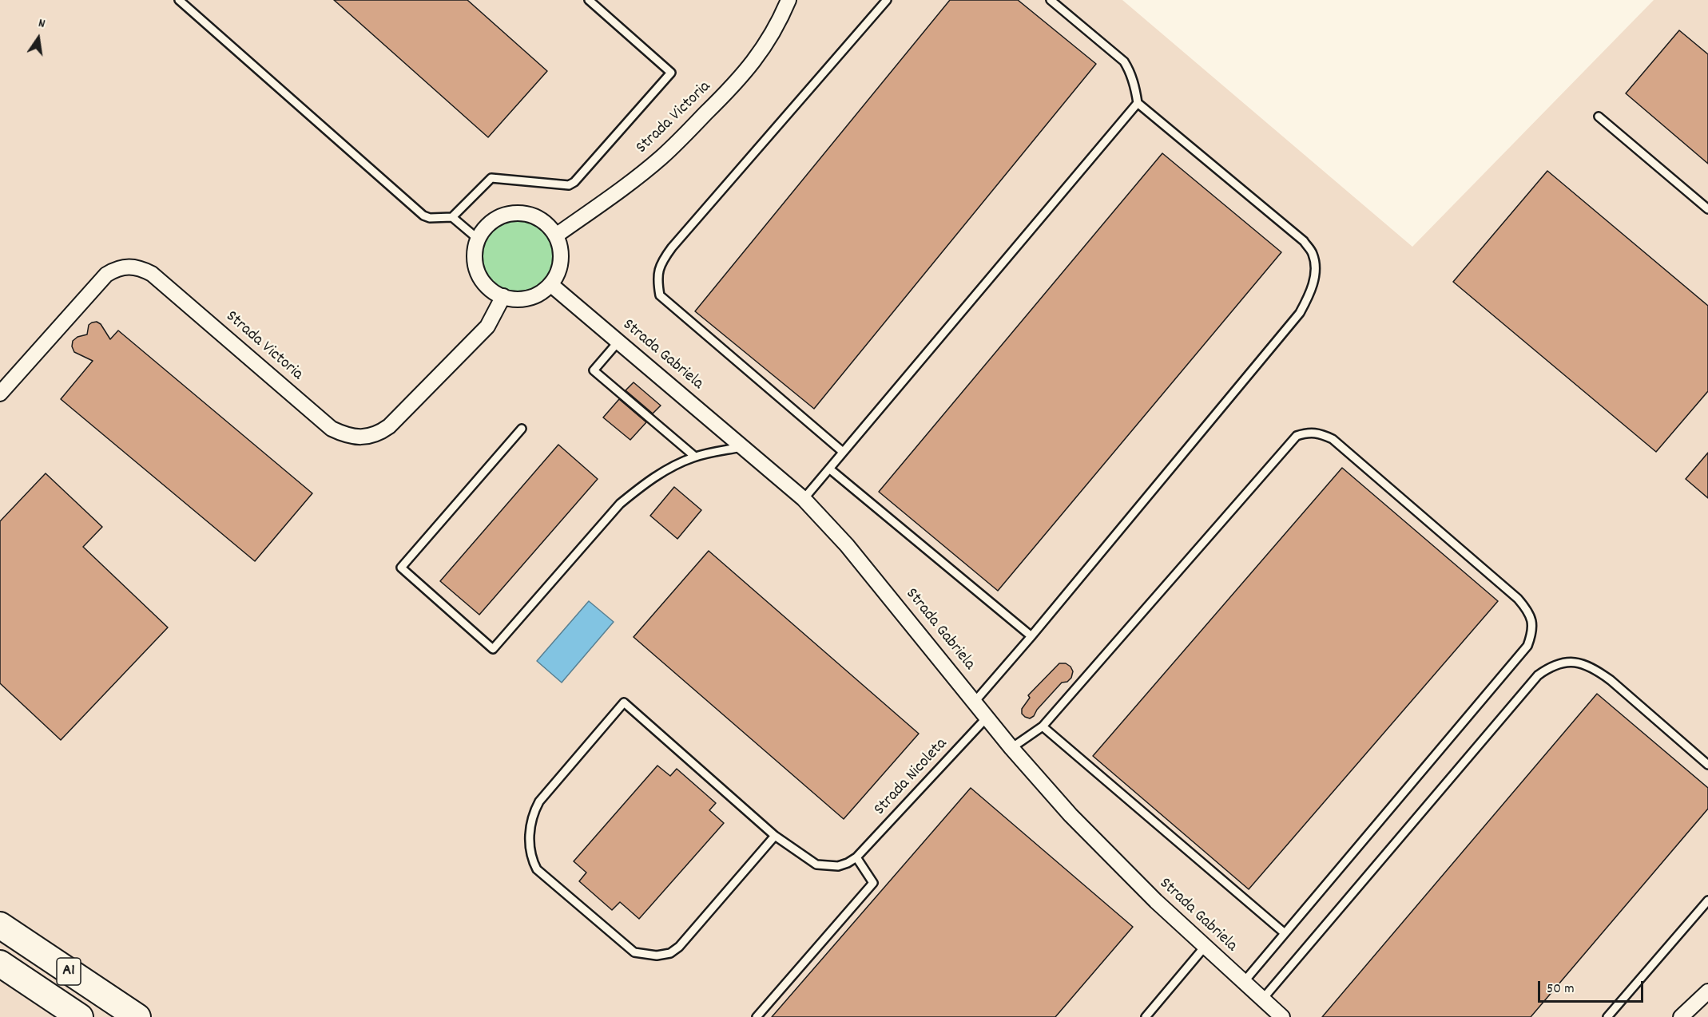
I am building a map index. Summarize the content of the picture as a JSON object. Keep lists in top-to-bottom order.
{
  "streets": {
    "highway": ["A1"],
    "street": ["Strada Victoria", "Strada Gabriela"],
    "lane": ["Strada Nicoleta"]
  },
  "crossings": [
    ["Strada Victoria", "Strada Gabriela"],
    ["Strada Gabriela", "Strada Nicoleta"]
  ],
  "scale_bar": "50 m",
  "north": "top"
}
